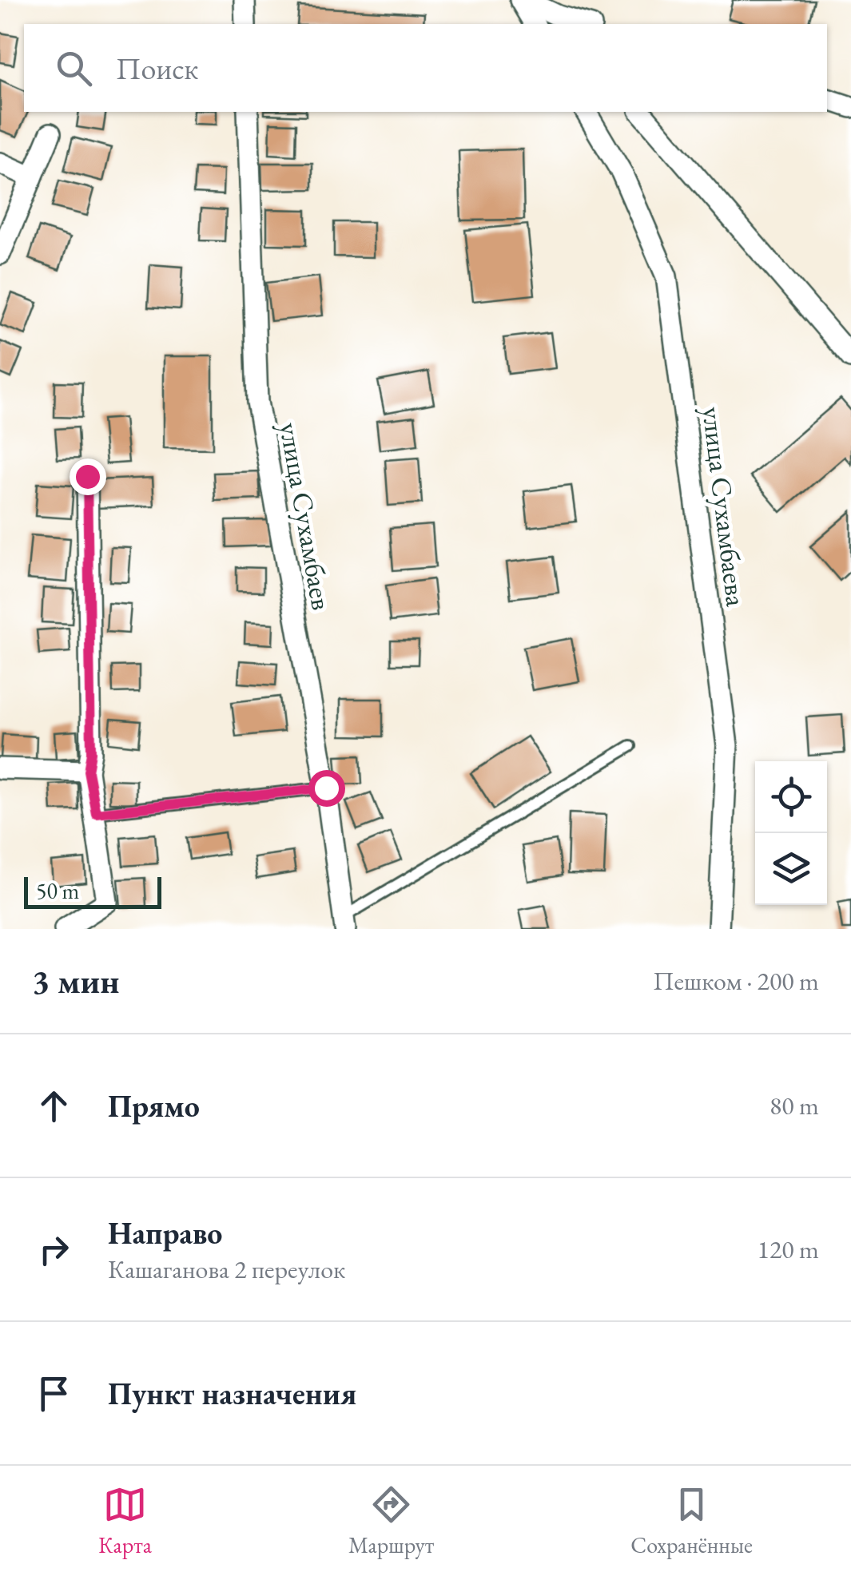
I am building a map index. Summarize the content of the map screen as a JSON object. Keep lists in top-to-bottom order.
{
  "streets": {
    "street": ["улица Сухамбаева", "улица Сухамбаев"]
  },
  "scale_bar": "50 m",
  "page": {
    "search": "Поиск",
    "scale": "50 m",
    "heading": ["3 мин", "Пешком · 200 m"],
    "list": [
      ["Прямо", "80 m"],
      ["Направо", "Кашаганова 2 переулок", "120 m"],
      "Пункт назначения"
    ],
    "nav": ["Карта", "Маршрут", "Сохранённые"]
  }
}
